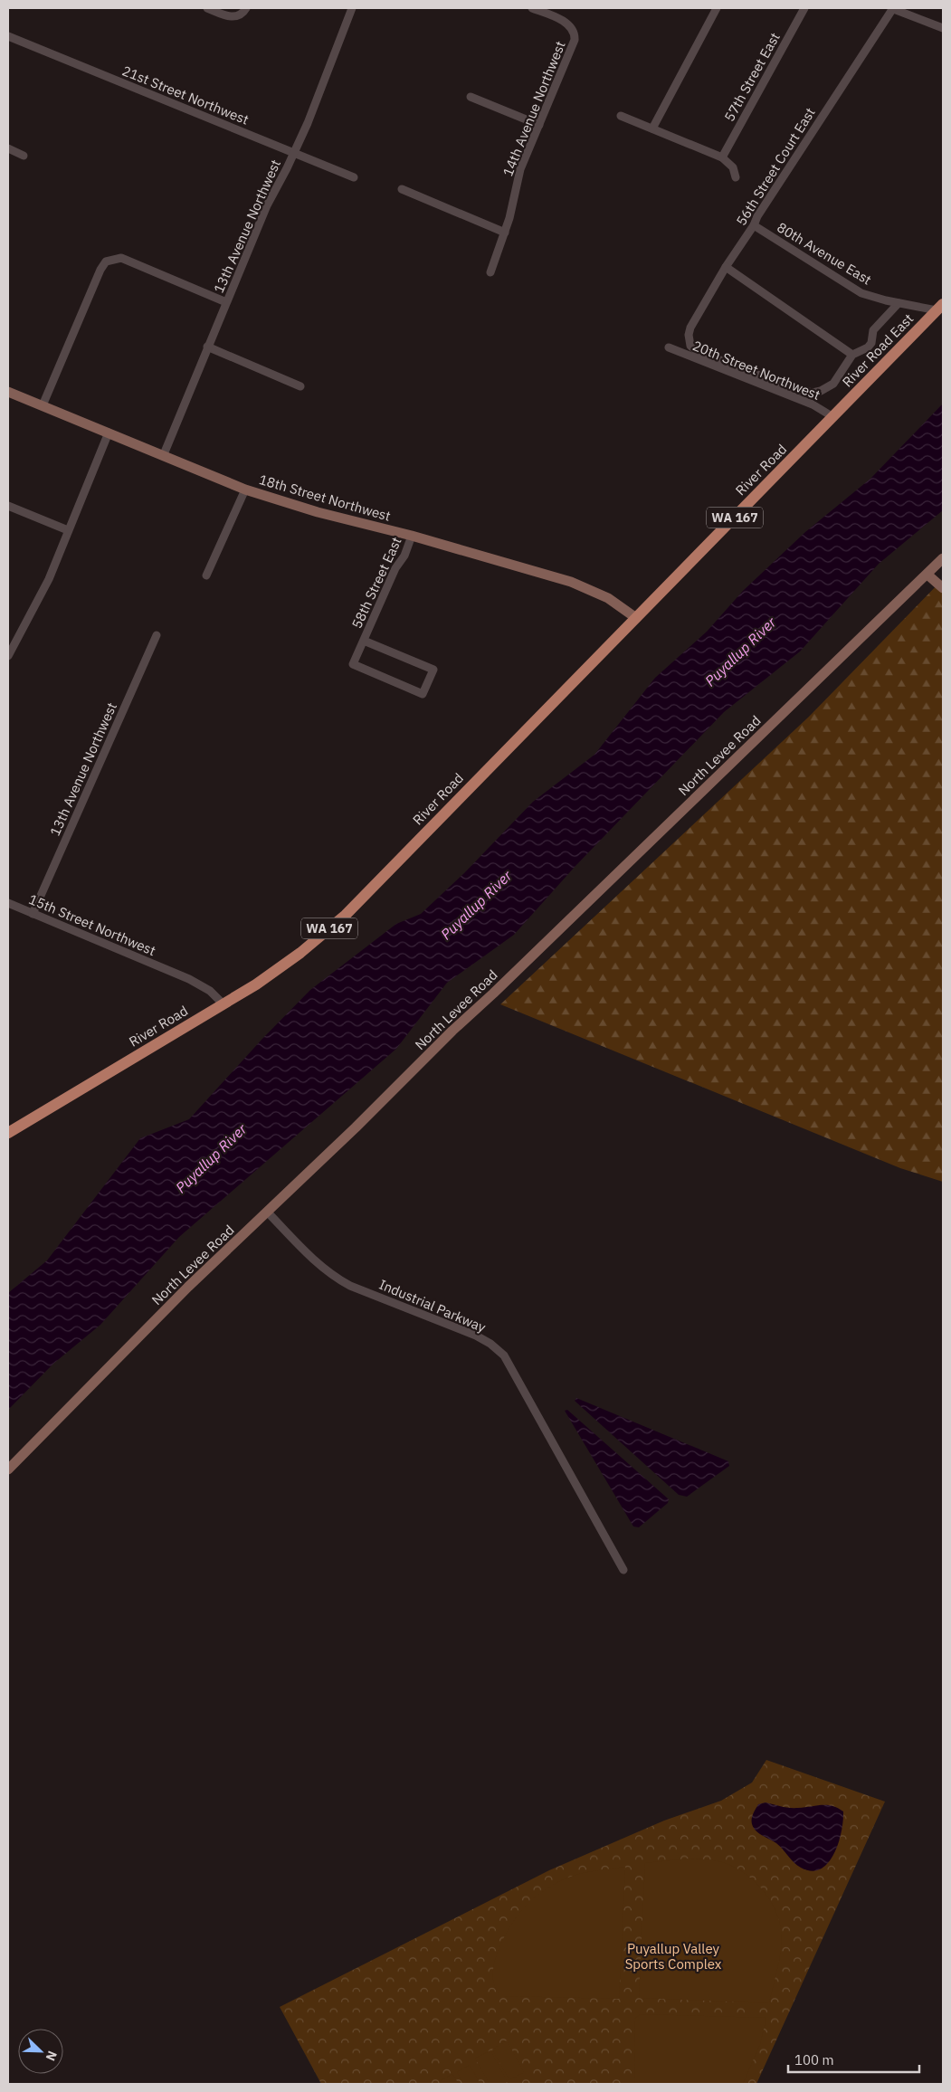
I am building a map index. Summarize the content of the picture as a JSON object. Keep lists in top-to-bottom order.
{
  "streets": {
    "main road": ["River Road East", "River Road", "WA 167"],
    "street": [
      "57th Street East",
      "21st Street Northwest",
      "14th Avenue Northwest",
      "56th Street Court East",
      "13th Avenue Northwest",
      "80th Avenue East",
      "20th Street Northwest",
      "18th Street Northwest",
      "58th Street East",
      "North Levee Road",
      "15th Street Northwest",
      "Industrial Parkway"
    ]
  },
  "crossings": [
    ["21st Street Northwest", "13th Avenue Northwest"],
    ["56th Street Court East", "80th Avenue East"],
    ["13th Avenue Northwest", "18th Street Northwest"],
    ["13th Avenue Northwest", "15th Street Northwest"],
    ["80th Avenue East", "River Road East"],
    ["River Road East", "20th Street Northwest"],
    ["River Road East", "River Road"],
    ["20th Street Northwest", "River Road"],
    ["River Road", "18th Street Northwest"],
    ["River Road", "15th Street Northwest"],
    ["18th Street Northwest", "58th Street East"],
    ["North Levee Road", "Industrial Parkway"]
  ],
  "water": ["Puyallup River"],
  "parks": ["Puyallup Valley Sports Complex"],
  "scale_bar": "100 m",
  "north": "bottom right"
}
